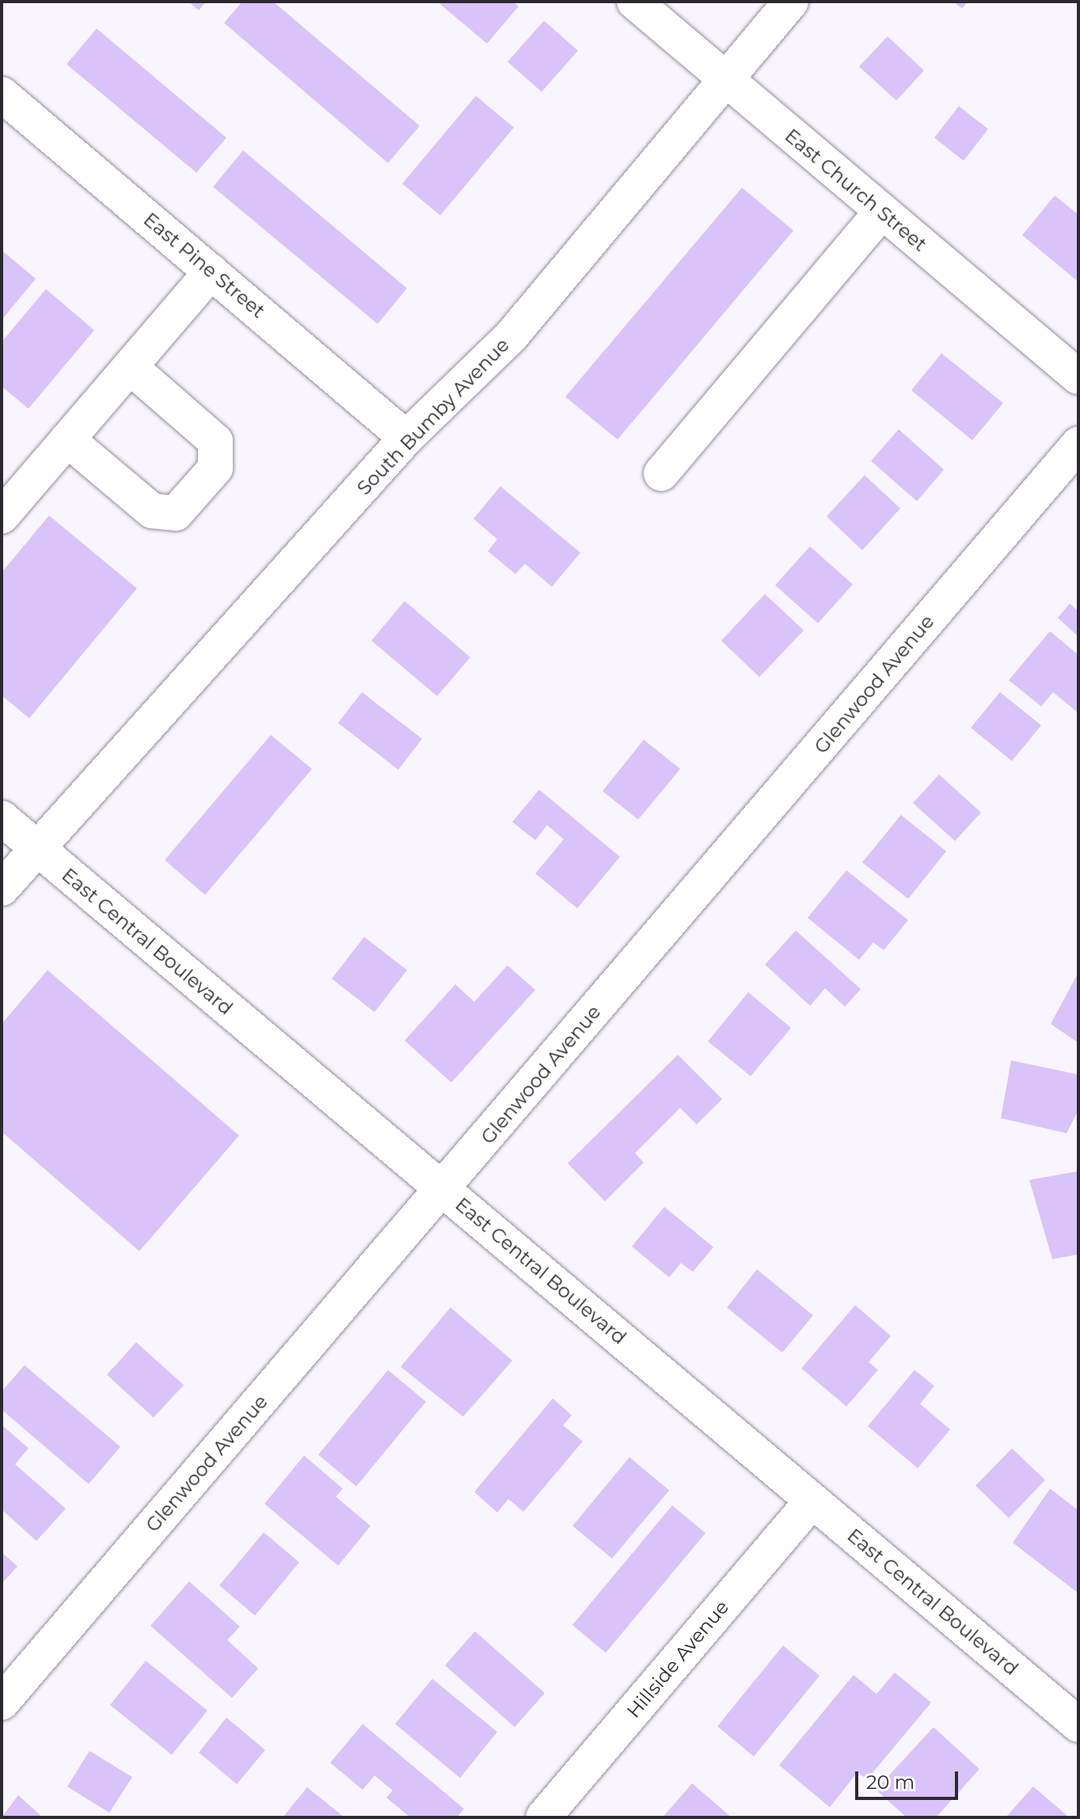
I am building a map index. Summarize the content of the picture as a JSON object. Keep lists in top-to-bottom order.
{
  "streets": {
    "street": [
      "East Church Street",
      "East Pine Street",
      "South Bumby Avenue",
      "Glenwood Avenue",
      "East Central Boulevard",
      "Hillside Avenue"
    ]
  },
  "crossings": [
    ["East Church Street", "South Bumby Avenue"],
    ["East Pine Street", "South Bumby Avenue"],
    ["South Bumby Avenue", "East Central Boulevard"],
    ["Glenwood Avenue", "East Central Boulevard"],
    ["East Central Boulevard", "Hillside Avenue"]
  ],
  "scale_bar": "20 m"
}
